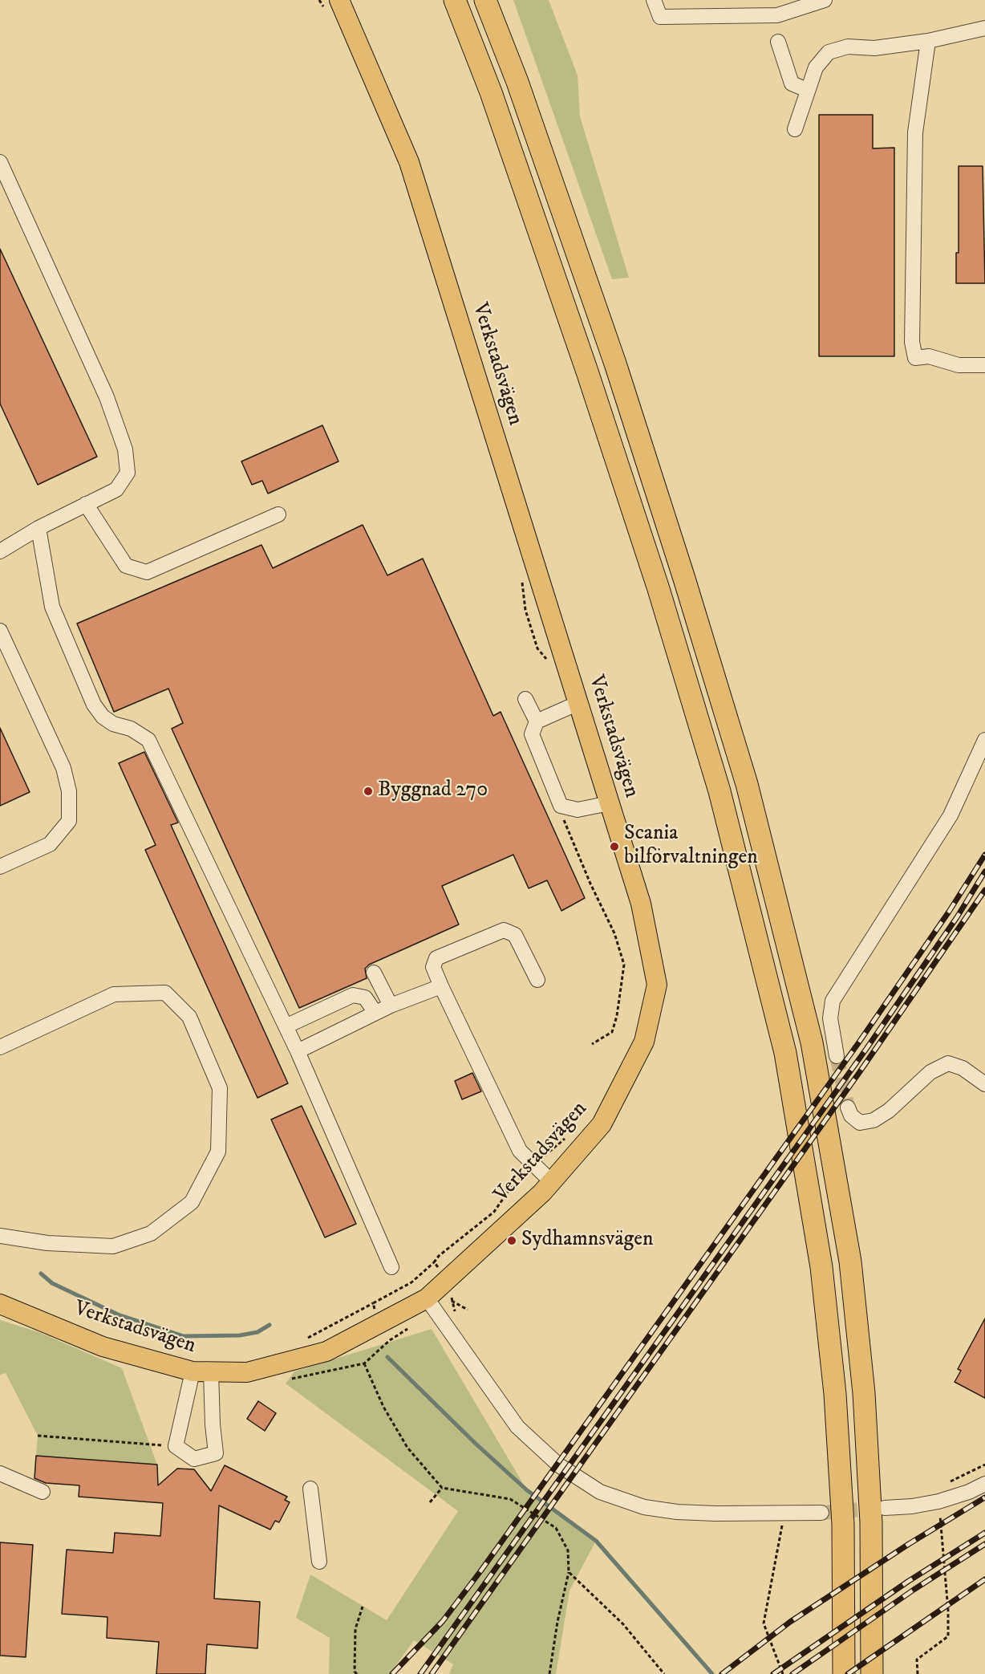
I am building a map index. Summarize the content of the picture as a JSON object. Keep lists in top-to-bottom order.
{
  "streets": {
    "main road": ["Verkstadsvägen"]
  },
  "places": ["Byggnad 270", "Scania bilförvaltningen", "Sydhamnsvägen"]
}
